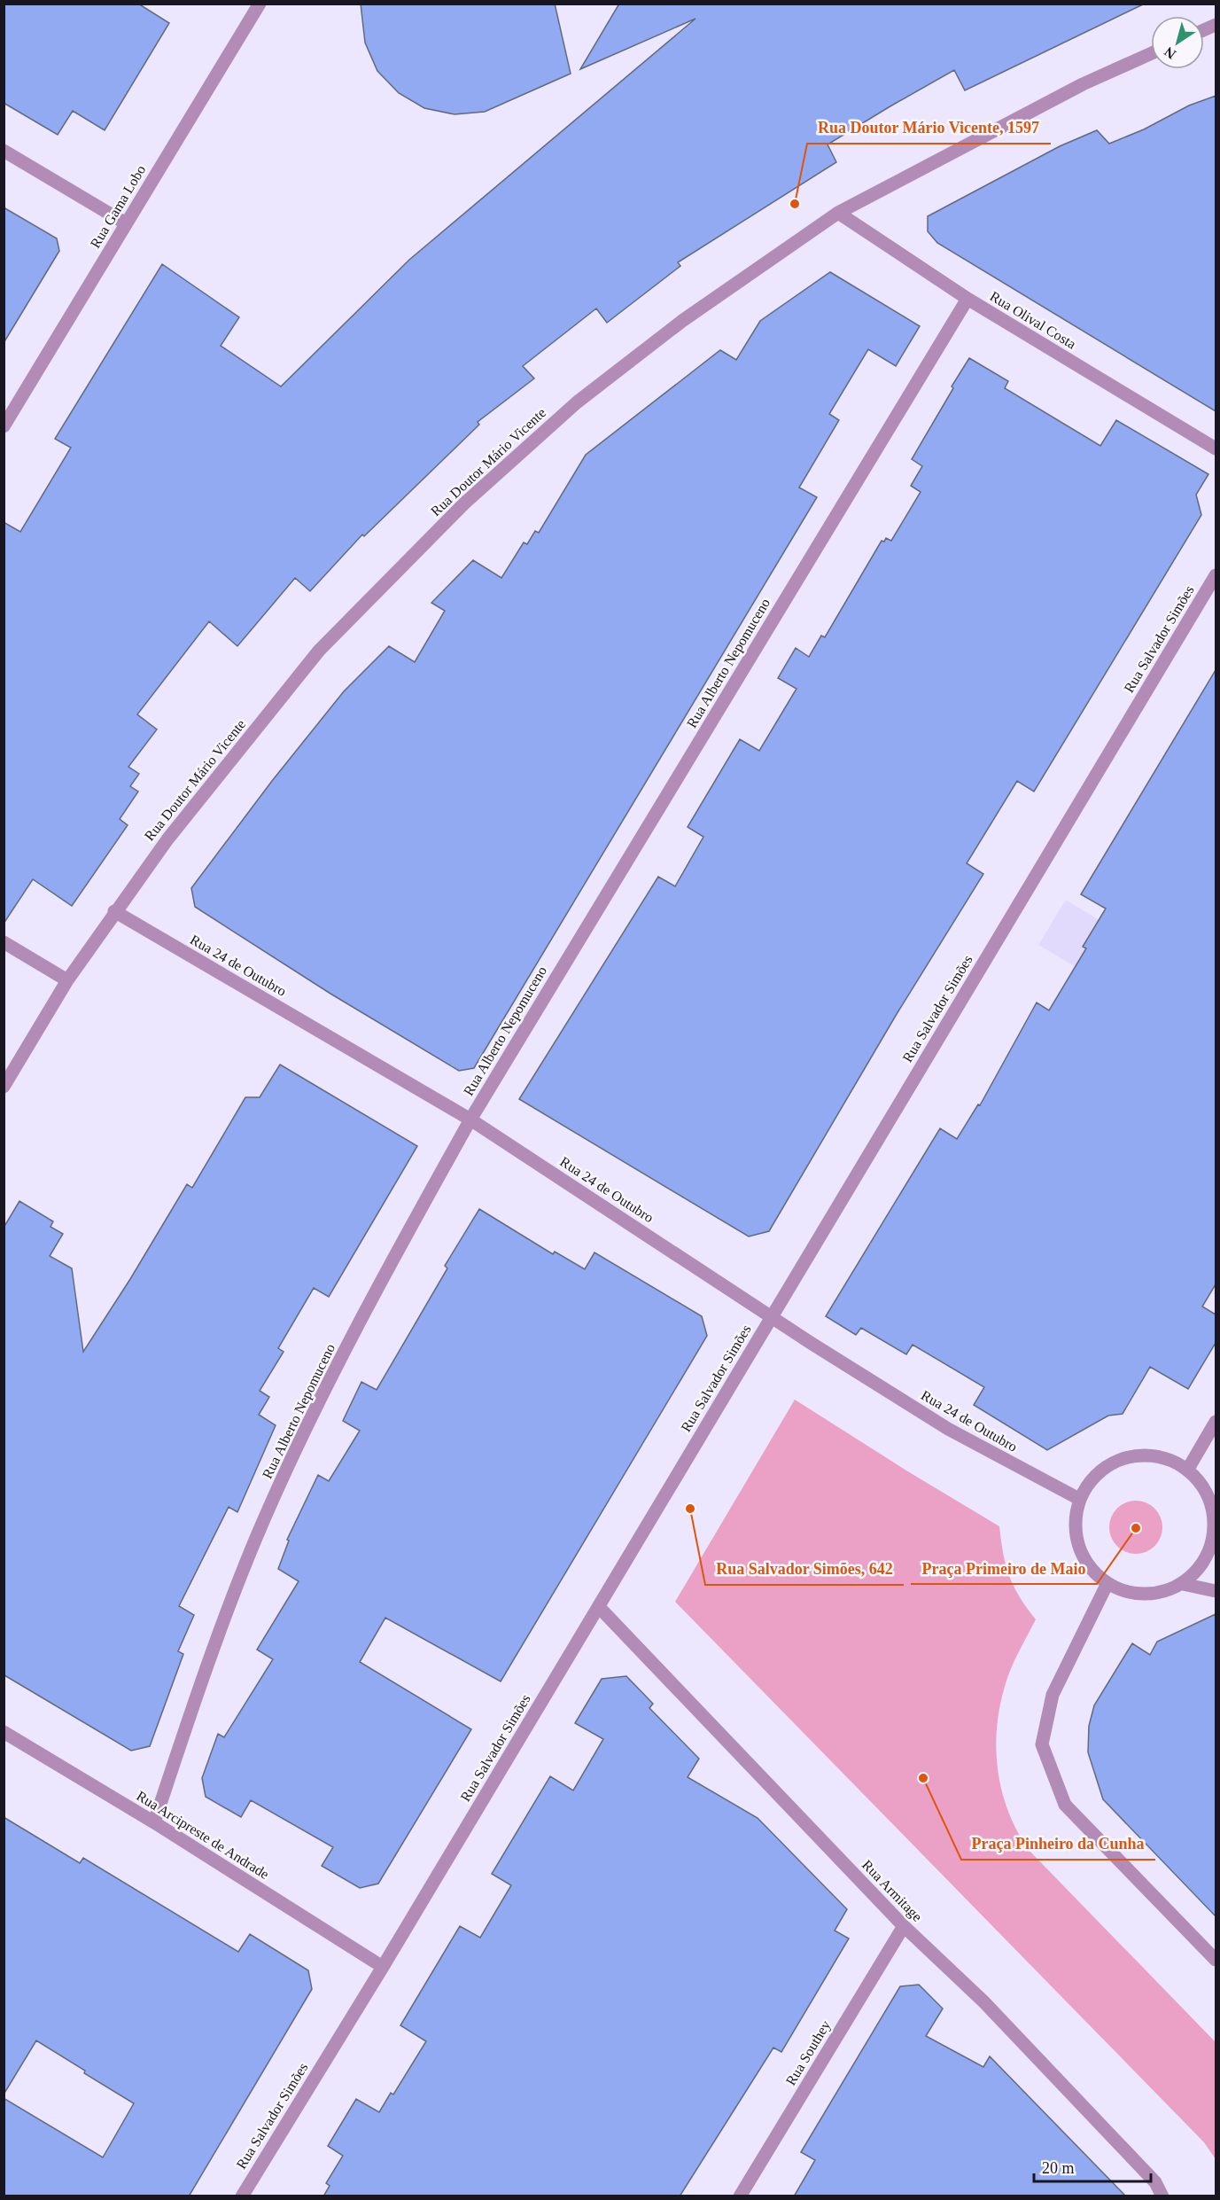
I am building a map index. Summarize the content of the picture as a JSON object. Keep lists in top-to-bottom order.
{
  "streets": {
    "street": [
      "Rua Gama Lobo",
      "Rua Olival Costa",
      "Rua Doutor Mário Vicente",
      "Rua Salvador Simões",
      "Rua Alberto Nepomuceno",
      "Rua 24 de Outubro",
      "Rua Arcipreste de Andrade",
      "Rua Armitage",
      "Rua Southey"
    ]
  },
  "crossings": [
    ["Rua Olival Costa", "Rua Doutor Mário Vicente"],
    ["Rua Olival Costa", "Rua Alberto Nepomuceno"],
    ["Rua Doutor Mário Vicente", "Rua 24 de Outubro"],
    ["Rua Salvador Simões", "Rua 24 de Outubro"],
    ["Rua Salvador Simões", "Rua Arcipreste de Andrade"],
    ["Rua Salvador Simões", "Rua Armitage"],
    ["Rua Alberto Nepomuceno", "Rua 24 de Outubro"],
    ["Rua Alberto Nepomuceno", "Rua Arcipreste de Andrade"],
    ["Rua Armitage", "Rua Southey"]
  ],
  "places": [
    "Rua Doutor Mário Vicente, 1597",
    "Rua Salvador Simões, 642",
    "Praça Primeiro de Maio",
    "Praça Pinheiro da Cunha"
  ],
  "scale_bar": "20 m",
  "north": "bottom left"
}
